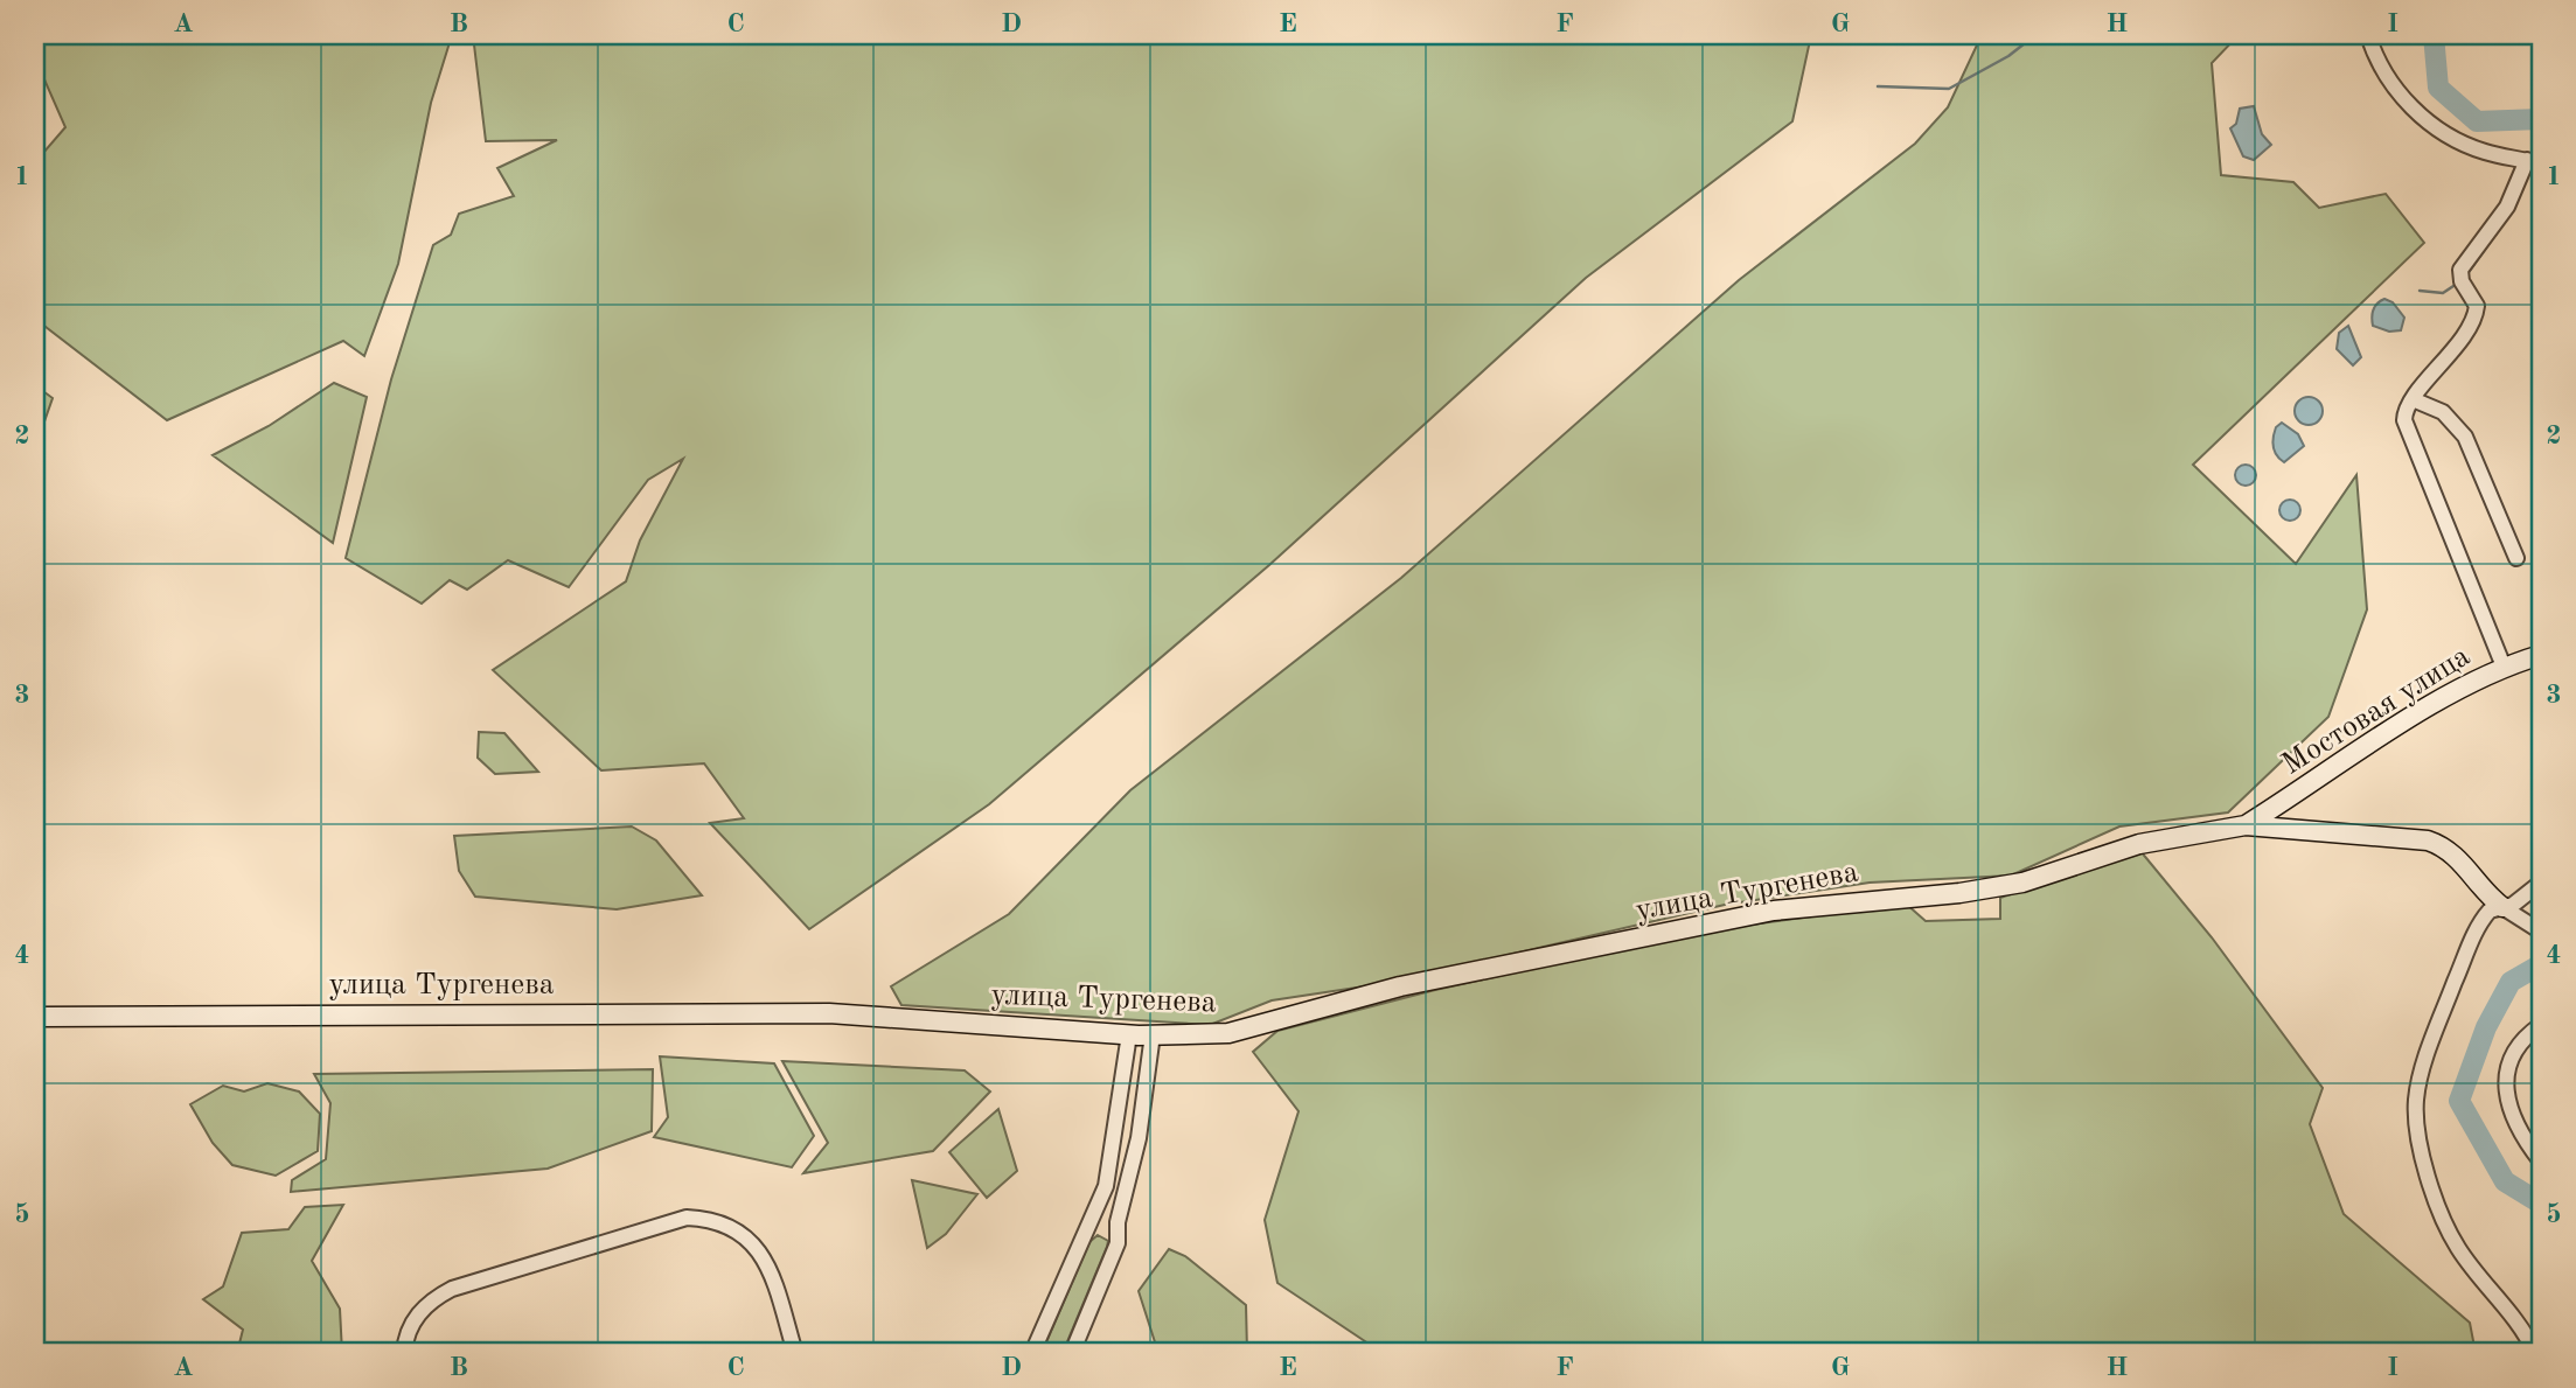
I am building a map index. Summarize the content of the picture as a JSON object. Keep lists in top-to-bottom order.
{
  "streets": {
    "street": ["Мостовая улица", "улица Тургенева"]
  },
  "crossings": [
    ["Мостовая улица", "улица Тургенева"]
  ],
  "grid": {
    "columns": [
      "A",
      "B",
      "C",
      "D",
      "E",
      "F",
      "G",
      "H",
      "I"
    ],
    "rows": [
      "1",
      "2",
      "3",
      "4",
      "5"
    ]
  }
}
